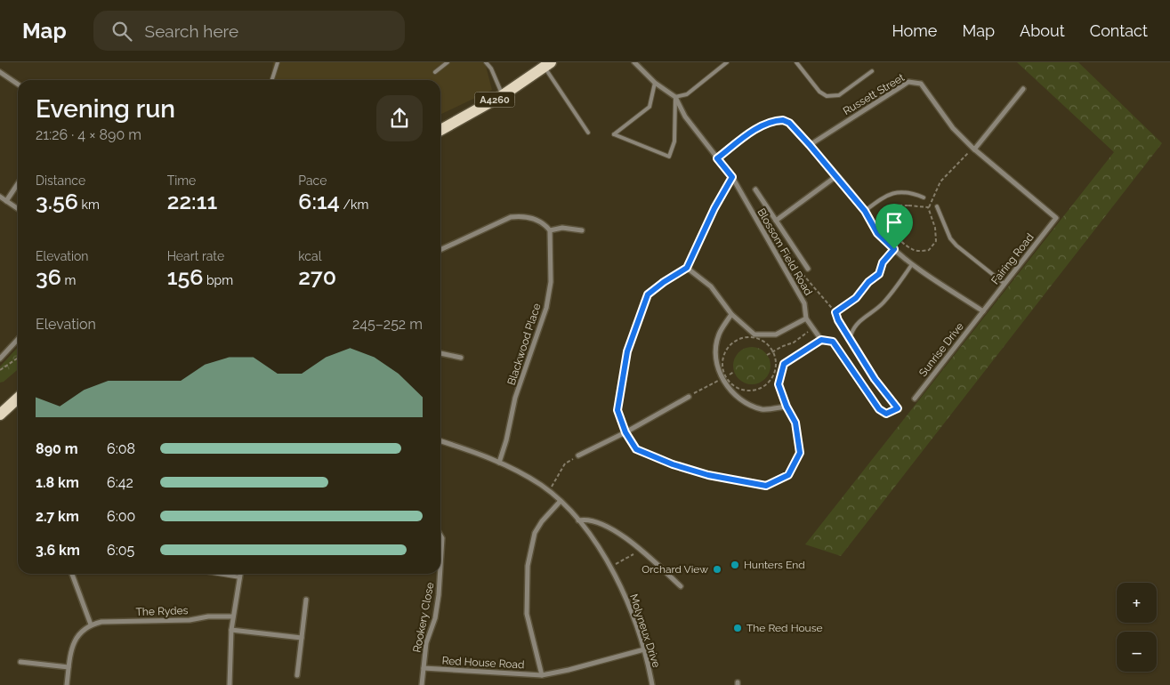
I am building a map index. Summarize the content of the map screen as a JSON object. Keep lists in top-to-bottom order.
{
  "streets": {
    "main road": ["A4260"],
    "street": [
      "Russett Street",
      "Blossom Field Road",
      "Fairing Road",
      "Blackwood Place",
      "Sunrise Drive",
      "The Rydes",
      "Rookery Close",
      "Molyneux Drive",
      "Red House Road"
    ]
  },
  "crossings": [
    ["Russett Street", "Fairing Road"],
    ["Fairing Road", "Sunrise Drive"],
    ["Blackwood Place", "Molyneux Drive"],
    ["Rookery Close", "Red House Road"],
    ["Molyneux Drive", "Red House Road"]
  ],
  "places": ["Hunters End", "Orchard View", "The Red House"],
  "page": {
    "header": "Map",
    "search": "Search here",
    "nav": [
      "Home",
      "Map",
      "About",
      "Contact"
    ],
    "heading": ["Evening run", "21:26 · 4 × 890 m"],
    "stats": [
      ["Distance", "3.56 km"],
      ["Time", "22:11"],
      ["Pace", "6:14 /km"],
      ["Elevation", "36 m"],
      ["Heart rate", "156 bpm"],
      ["kcal", "270"]
    ],
    "chart": ["Elevation", "245–252 m"],
    "list": [
      {
        "name": "890 m",
        "note": "6:08"
      },
      {
        "name": "1.8 km",
        "note": "6:42"
      },
      {
        "name": "2.7 km",
        "note": "6:00"
      },
      {
        "name": "3.6 km",
        "note": "6:05"
      }
    ],
    "map_buttons": ["+", "−"]
  }
}
